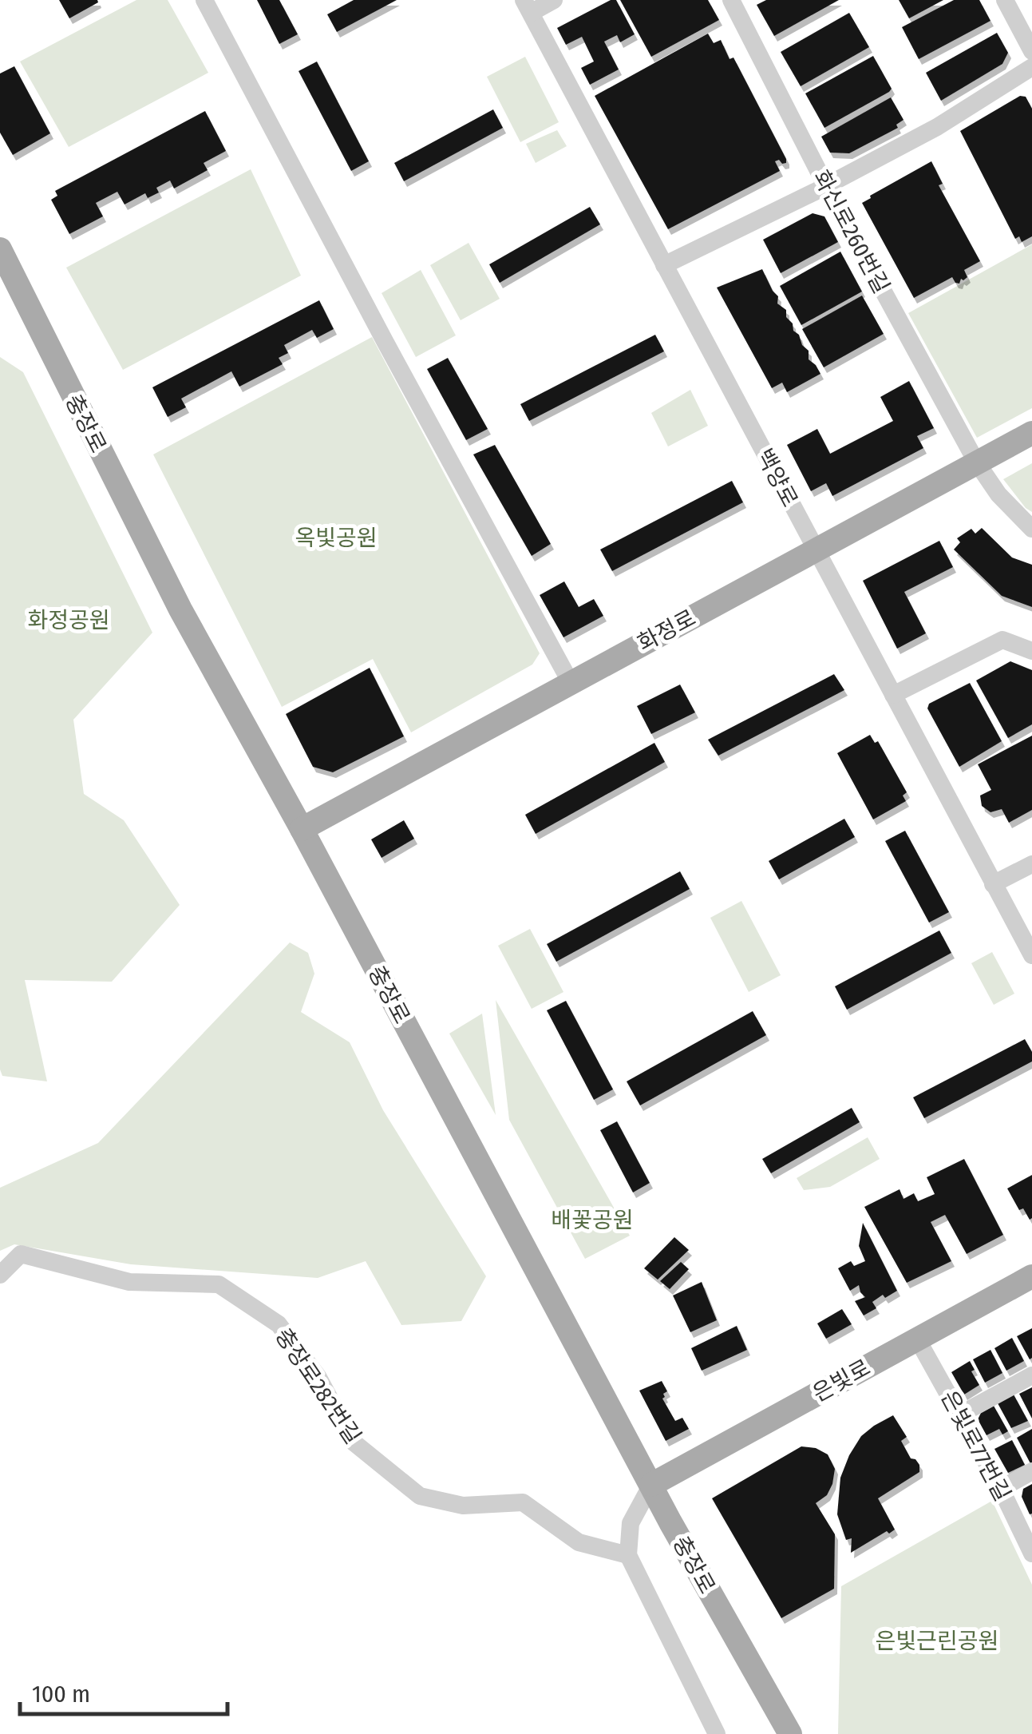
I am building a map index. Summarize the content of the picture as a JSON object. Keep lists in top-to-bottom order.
{
  "streets": {
    "main road": ["충장로", "화정로", "은빛로"],
    "street": [
      "화신로260번길",
      "백양로",
      "충장로282번길",
      "은빛로77번길"
    ]
  },
  "crossings": [
    ["화신로260번길", "화정로"],
    ["충장로", "화정로"],
    ["충장로", "은빛로"],
    ["백양로", "화정로"],
    ["은빛로", "은빛로77번길"]
  ],
  "parks": [
    "옥빛공원",
    "화정공원",
    "배꽃공원",
    "은빛근린공원"
  ],
  "scale_bar": "100 m"
}
